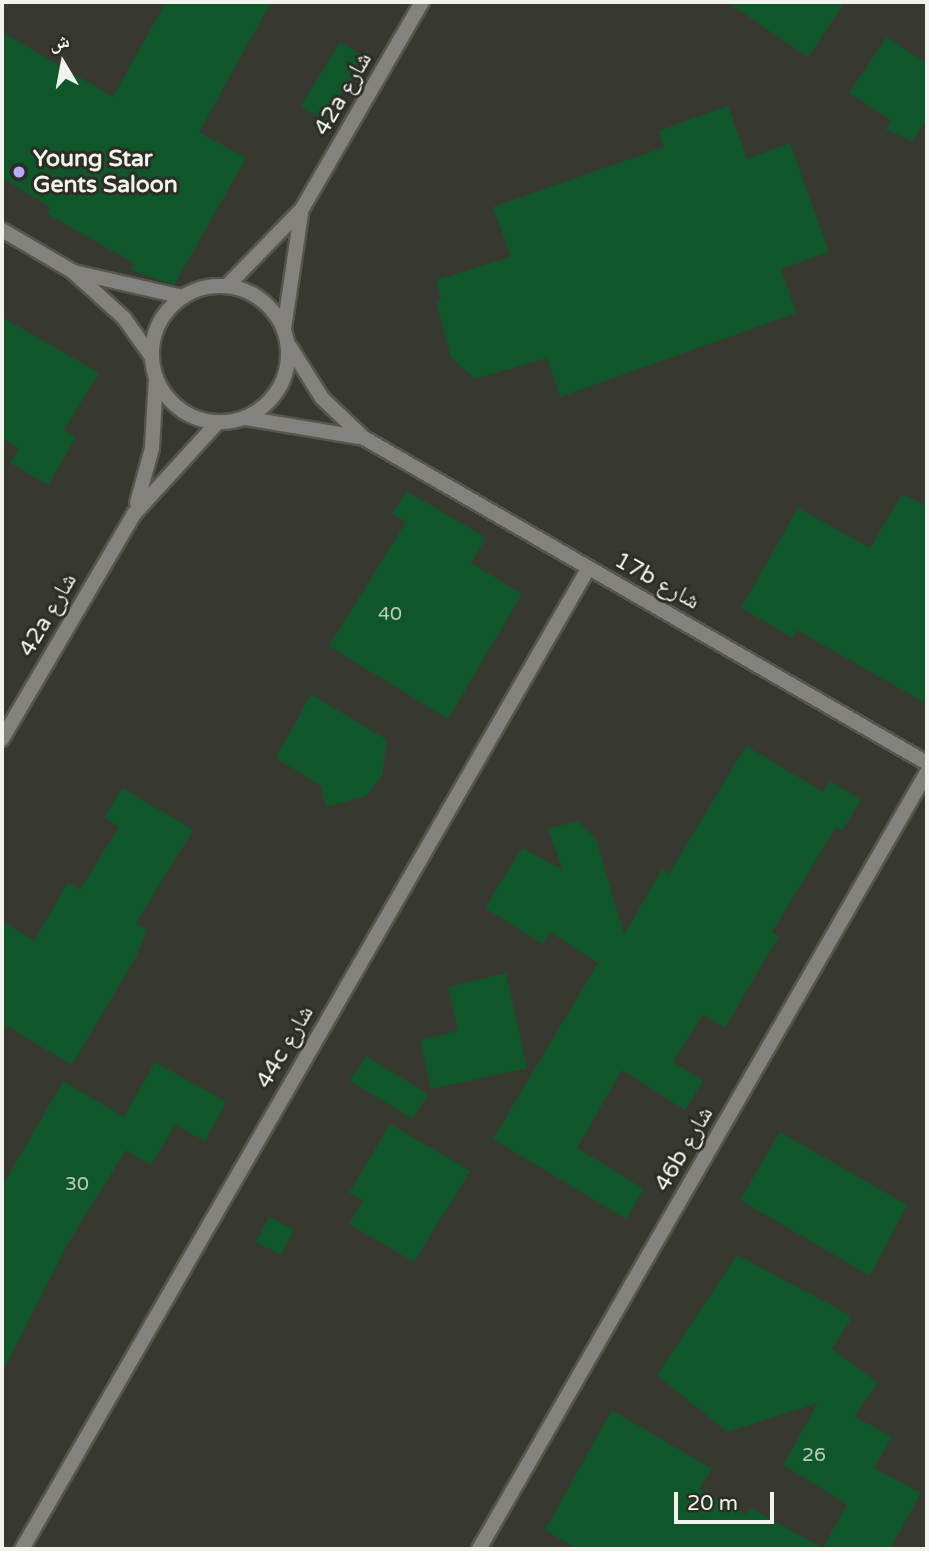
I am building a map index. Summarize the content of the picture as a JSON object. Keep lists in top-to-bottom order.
{
  "streets": {
    "street": [
      "42a شارع",
      "17b شارع",
      "44c شارع",
      "46b شارع"
    ]
  },
  "crossings": [
    ["42a شارع", "17b شارع"],
    ["17b شارع", "44c شارع"]
  ],
  "places": ["Young Star Gents Saloon"],
  "house_numbers": ["40", "30", "26"],
  "scale_bar": "20 m",
  "north": "top"
}
